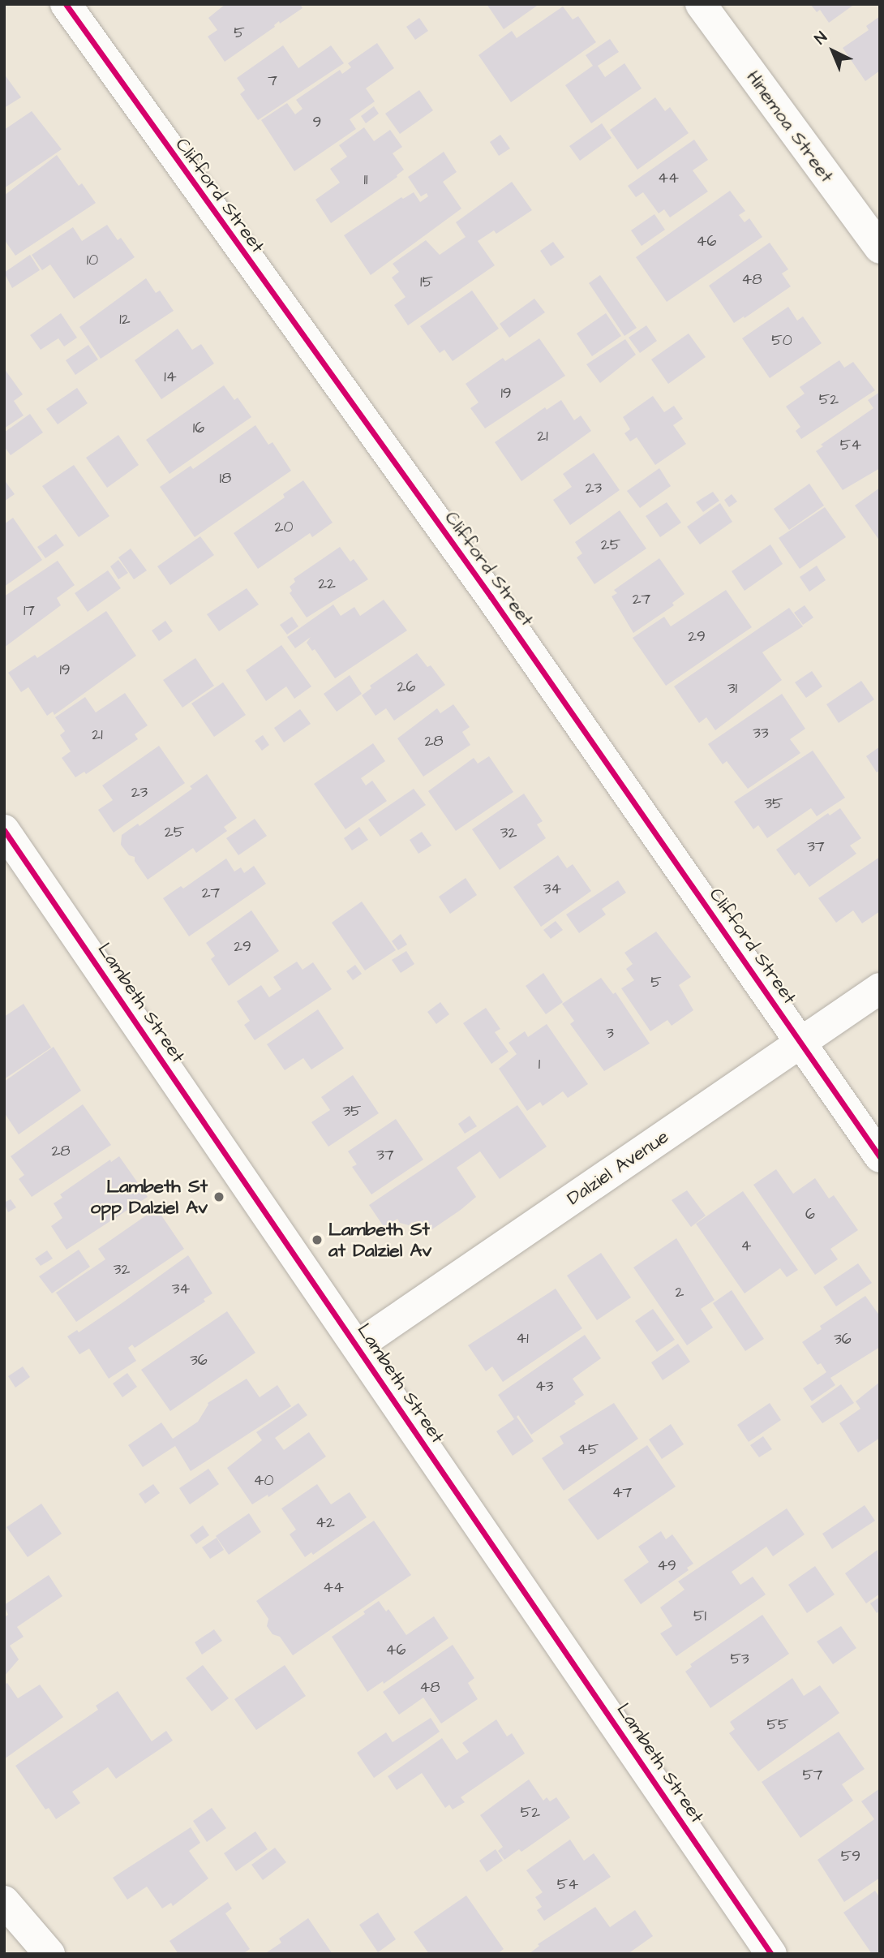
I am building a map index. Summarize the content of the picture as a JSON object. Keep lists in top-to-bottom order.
{
  "streets": {
    "street": [
      "Hinemoa Street",
      "Clifford Street",
      "Lambeth Street",
      "Dalziel Avenue"
    ]
  },
  "crossings": [
    ["Clifford Street", "Dalziel Avenue"],
    ["Lambeth Street", "Dalziel Avenue"]
  ],
  "places": ["Lambeth St opp Dalziel Av", "Lambeth St at Dalziel Av"],
  "house_numbers": [
    "5",
    "7",
    "9",
    "44",
    "11",
    "46",
    "10",
    "48",
    "15",
    "12",
    "50",
    "14",
    "19",
    "52",
    "16",
    "21",
    "54",
    "18",
    "23",
    "20",
    "25",
    "22",
    "27",
    "17",
    "29",
    "19",
    "26",
    "31",
    "33",
    "21",
    "28",
    "23",
    "35",
    "25",
    "32",
    "37",
    "34",
    "27",
    "29",
    "5",
    "3",
    "1",
    "35",
    "28",
    "37",
    "6",
    "4",
    "32",
    "34",
    "2",
    "41",
    "36",
    "36",
    "43",
    "45",
    "40",
    "47",
    "42",
    "49",
    "44",
    "51",
    "46",
    "53",
    "48",
    "55",
    "57",
    "52",
    "59",
    "54"
  ],
  "north": "top left"
}
